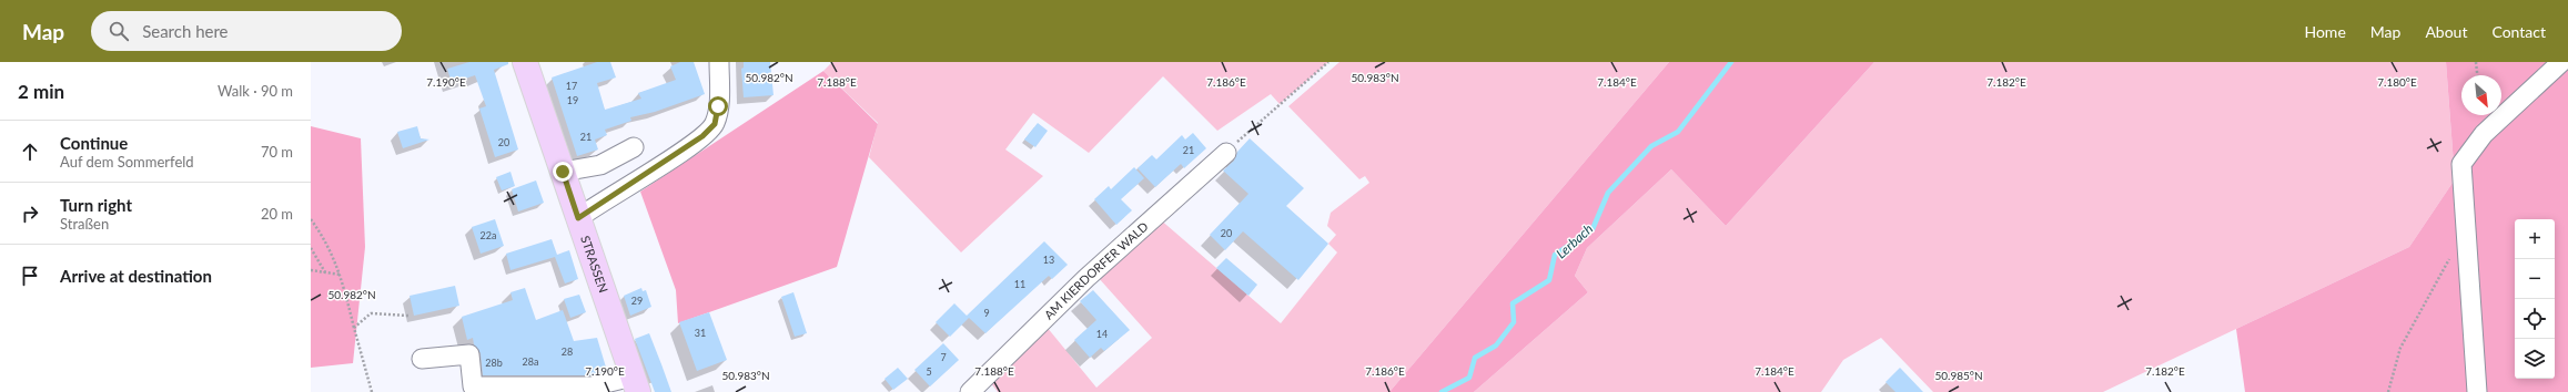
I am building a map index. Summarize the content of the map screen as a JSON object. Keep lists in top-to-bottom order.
{
  "streets": {
    "main road": ["STRASSEN"],
    "street": ["AM KIERDORFER WALD"]
  },
  "water": ["Lerbach"],
  "house_numbers": [
    "17",
    "19",
    "21",
    "20",
    "21",
    "20",
    "22a",
    "13",
    "11",
    "29",
    "9",
    "31",
    "14",
    "28",
    "7",
    "28a",
    "28b",
    "5"
  ],
  "north": "bottom right",
  "page": {
    "header": "Map",
    "search": "Search here",
    "nav": [
      "Home",
      "Map",
      "About",
      "Contact"
    ],
    "heading": ["2 min", "Walk · 90 m"],
    "list": [
      ["Continue", "Auf dem Sommerfeld", "70 m"],
      ["Turn right", "Straßen", "20 m"],
      "Arrive at destination"
    ],
    "map_buttons": ["+", "−"]
  },
  "coordinates": [
    "50.982°N",
    "50.983°N",
    "7.190°E",
    "7.188°E",
    "7.186°E",
    "7.184°E",
    "7.182°E",
    "7.180°E",
    "50.985°N"
  ]
}
